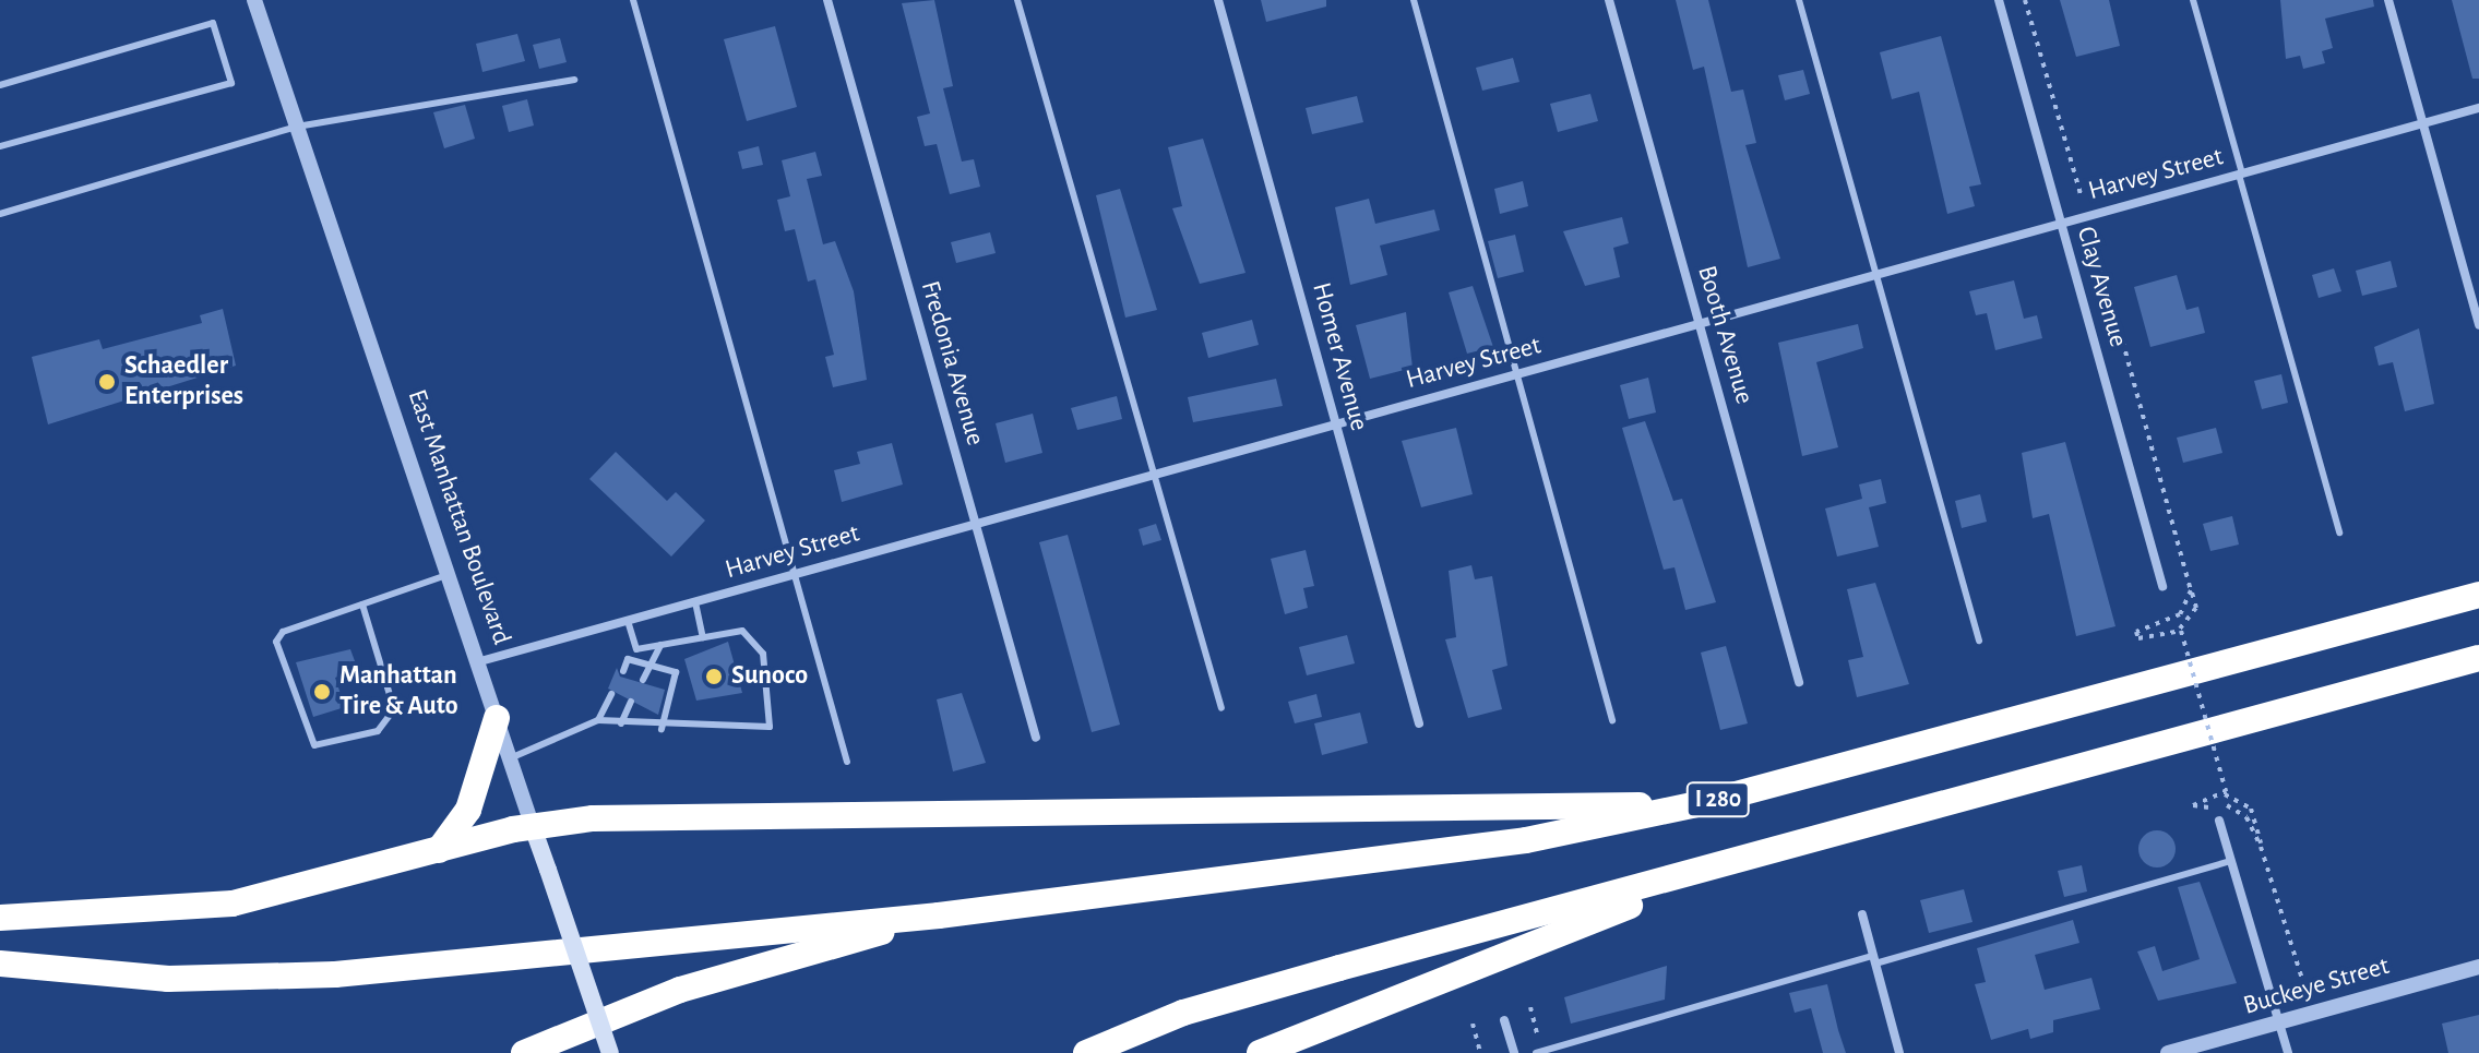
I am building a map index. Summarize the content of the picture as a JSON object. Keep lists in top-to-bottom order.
{
  "streets": {
    "highway": ["I 280"],
    "main road": ["East Manhattan Boulevard"],
    "street": [
      "Harvey Street",
      "Clay Avenue",
      "Booth Avenue",
      "Homer Avenue",
      "Fredonia Avenue",
      "Buckeye Street"
    ]
  },
  "crossings": [
    ["Harvey Street", "Clay Avenue"],
    ["Harvey Street", "Booth Avenue"],
    ["Harvey Street", "Homer Avenue"],
    ["Harvey Street", "Fredonia Avenue"],
    ["Harvey Street", "East Manhattan Boulevard"]
  ],
  "places": ["Schaedler Enterprises", "Sunoco", "Manhattan Tire & Auto"]
}
